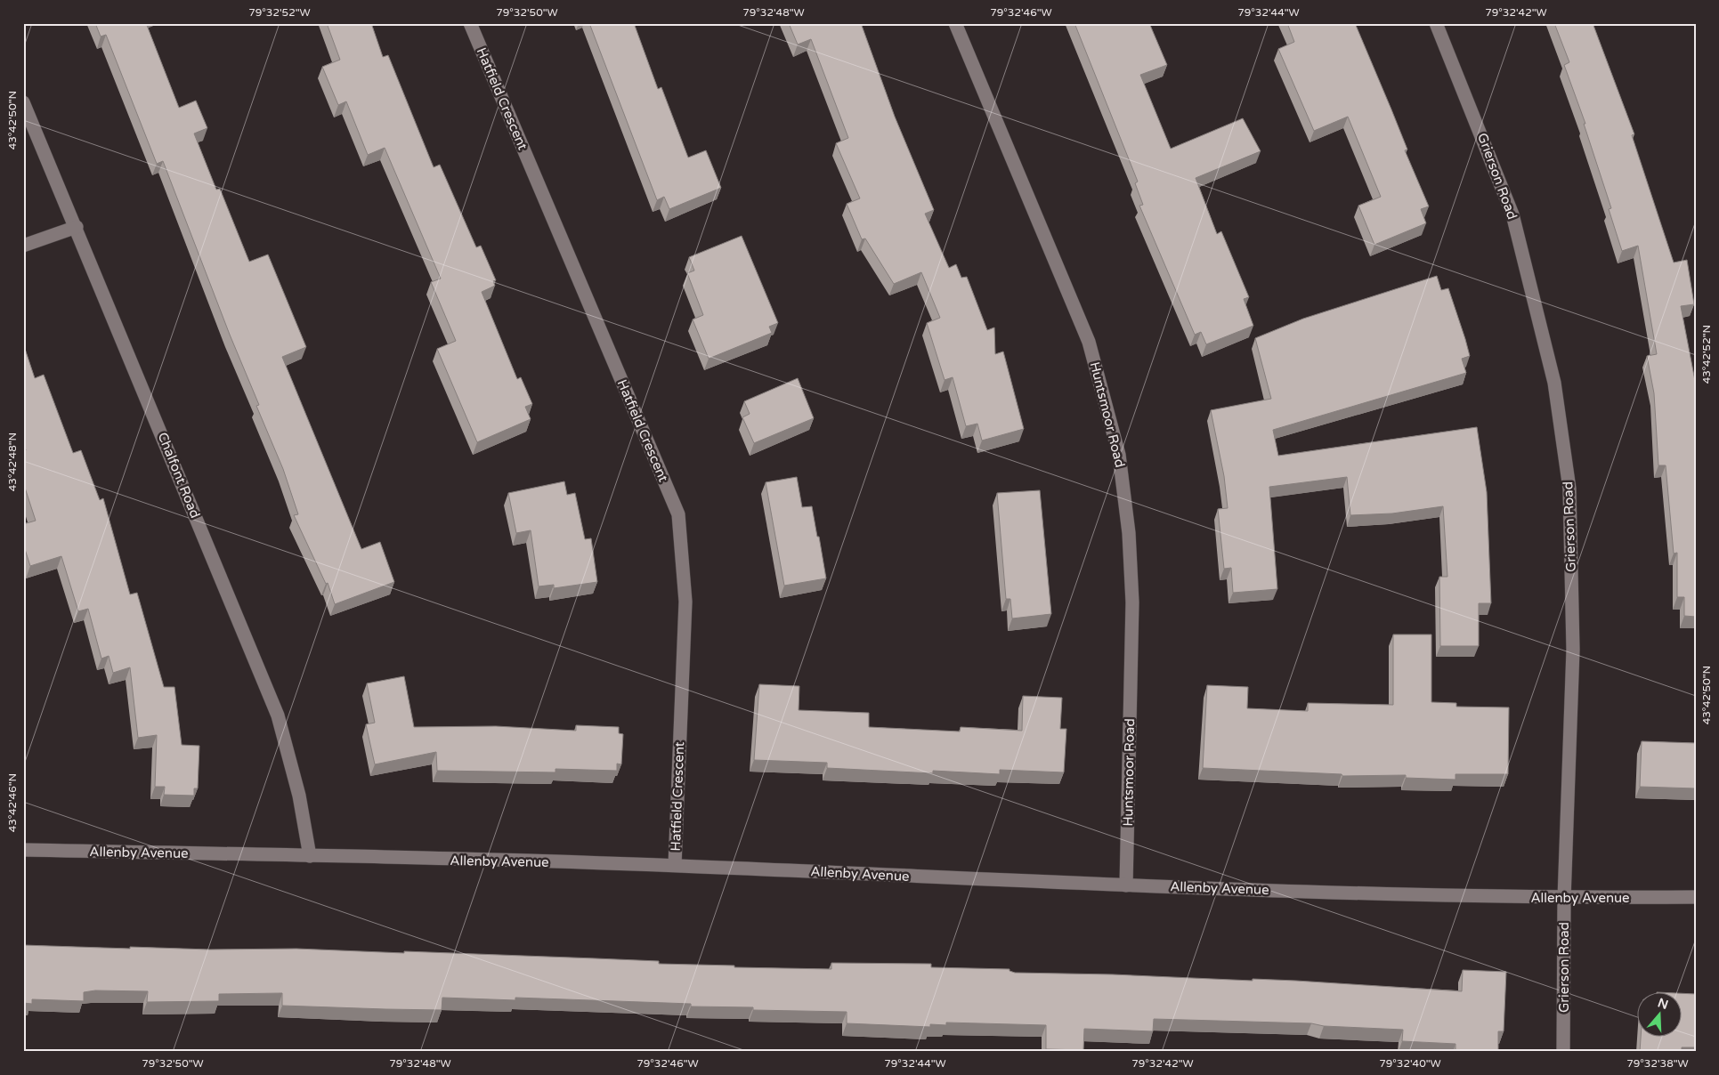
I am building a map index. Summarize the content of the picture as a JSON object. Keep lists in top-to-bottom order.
{
  "streets": {
    "street": [
      "Hatfield Crescent",
      "Grierson Road",
      "Huntsmoor Road",
      "Chalfont Road",
      "Allenby Avenue"
    ]
  },
  "crossings": [
    ["Hatfield Crescent", "Allenby Avenue"],
    ["Grierson Road", "Allenby Avenue"],
    ["Huntsmoor Road", "Allenby Avenue"],
    ["Chalfont Road", "Allenby Avenue"]
  ],
  "north": "top",
  "coordinates": [
    "79°32'52\"W",
    "79°32'50\"W",
    "79°32'48\"W",
    "79°32'46\"W",
    "79°32'44\"W",
    "79°32'42\"W",
    "43°42'50\"N",
    "43°42'52\"N",
    "43°42'48\"N",
    "43°42'46\"N",
    "79°32'40\"W",
    "79°32'38\"W"
  ]
}
